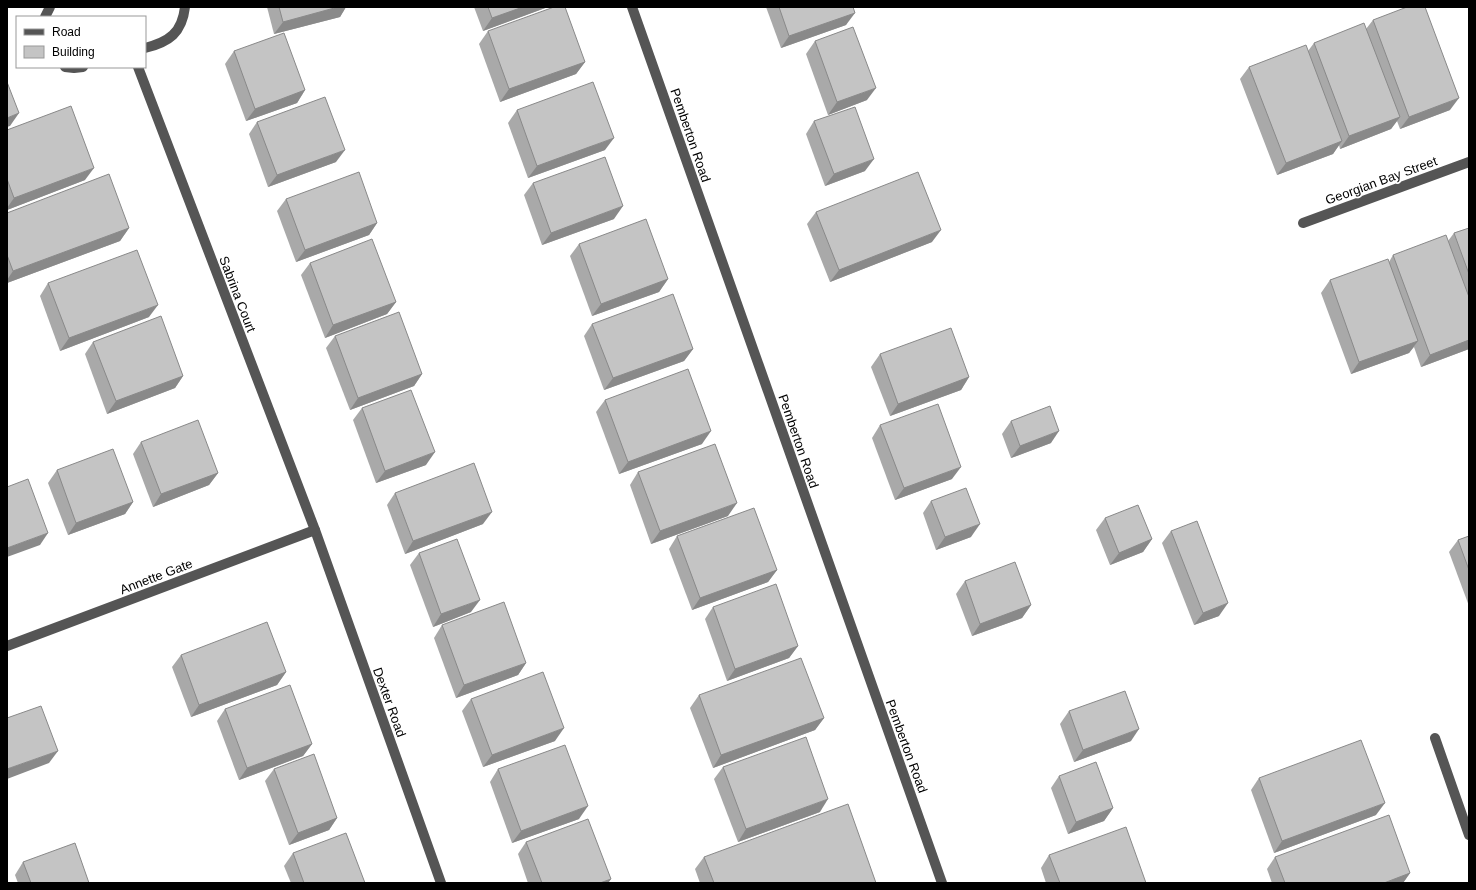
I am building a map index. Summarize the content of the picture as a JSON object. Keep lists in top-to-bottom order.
{
  "streets": {
    "street": [
      "Pemberton Road",
      "Georgian Bay Street",
      "Sabrina Court",
      "Annette Gate",
      "Dexter Road"
    ]
  },
  "crossings": [
    ["Sabrina Court", "Annette Gate"],
    ["Sabrina Court", "Dexter Road"],
    ["Annette Gate", "Dexter Road"]
  ],
  "legend": ["Road", "Building"]
}
